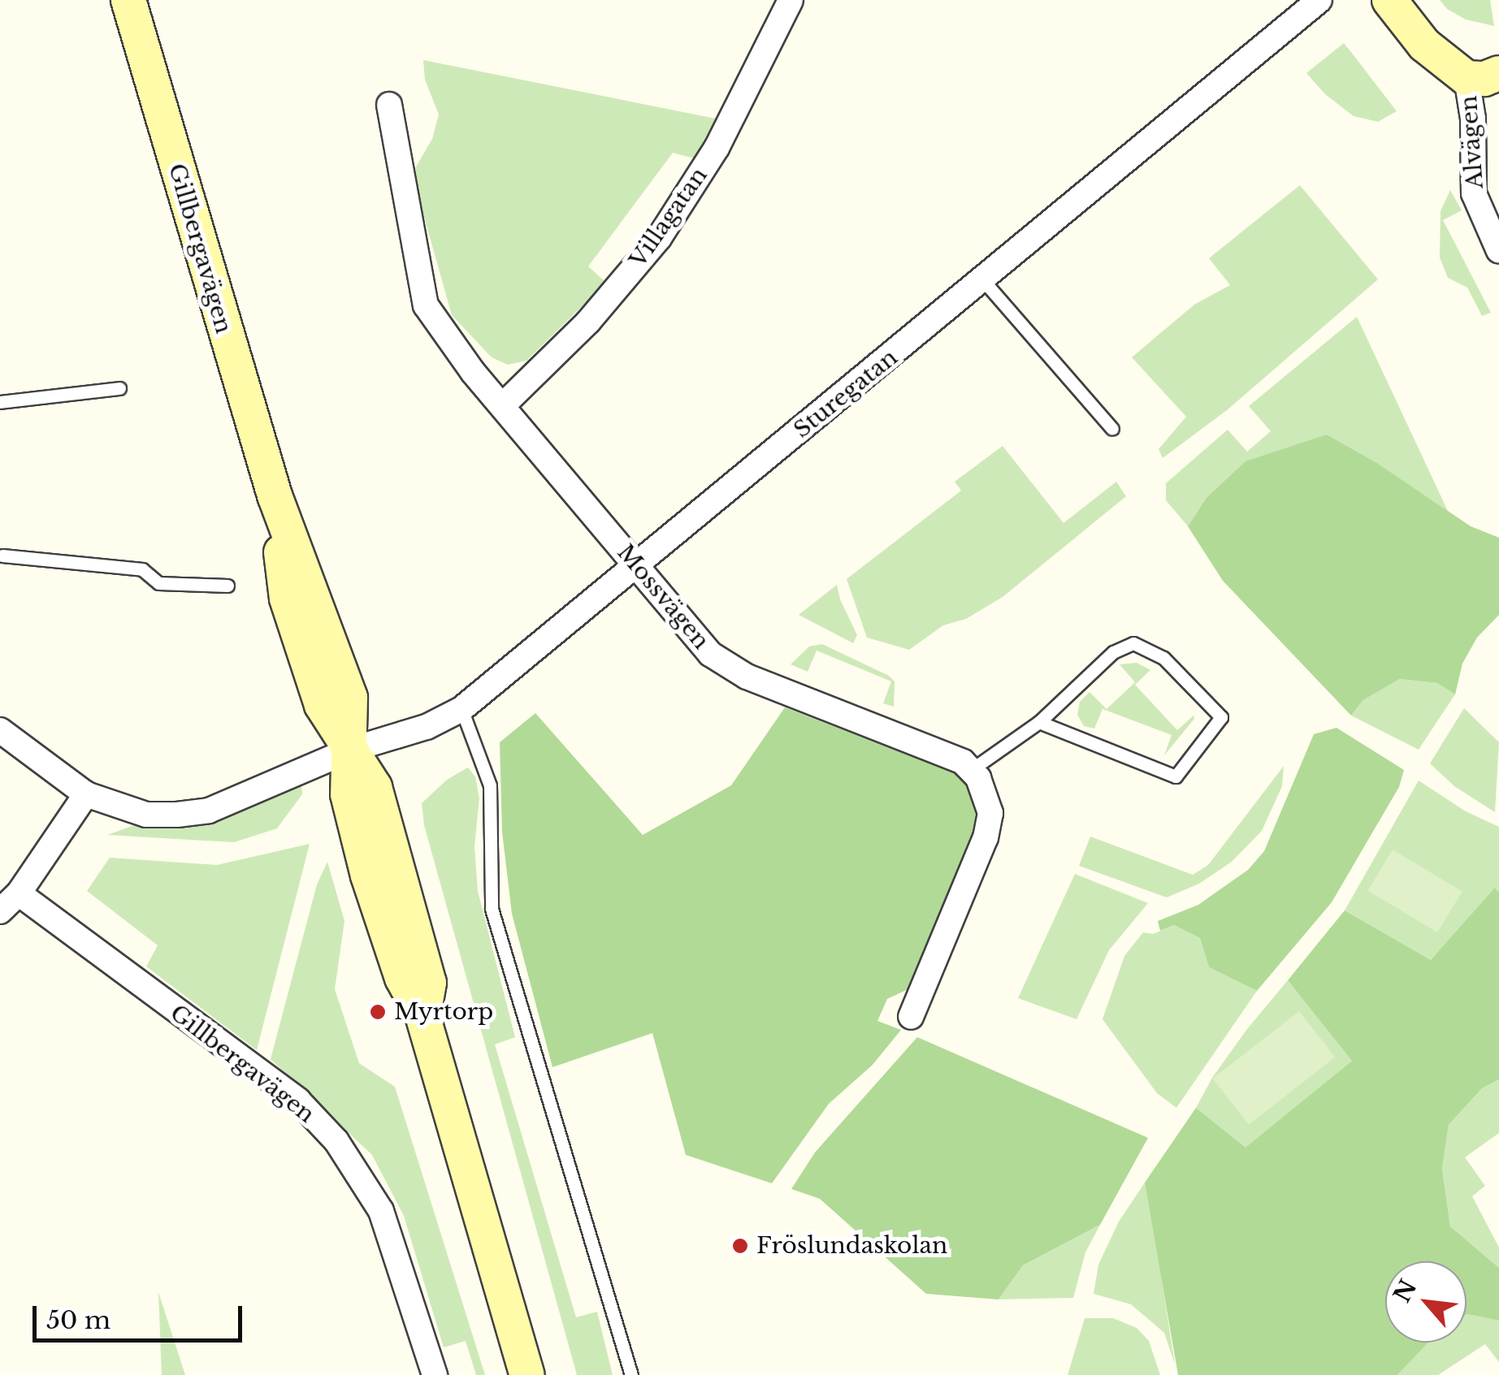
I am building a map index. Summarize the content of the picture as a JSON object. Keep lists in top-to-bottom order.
{
  "streets": {
    "street": [
      "Alvägen",
      "Villagatan",
      "Gillbergavägen",
      "Sturegatan",
      "Mossvägen"
    ]
  },
  "crossings": [
    ["Villagatan", "Mossvägen"],
    ["Gillbergavägen", "Sturegatan"],
    ["Sturegatan", "Mossvägen"]
  ],
  "places": ["Myrtorp", "Fröslundaskolan"],
  "scale_bar": "50 m",
  "north": "top left"
}
